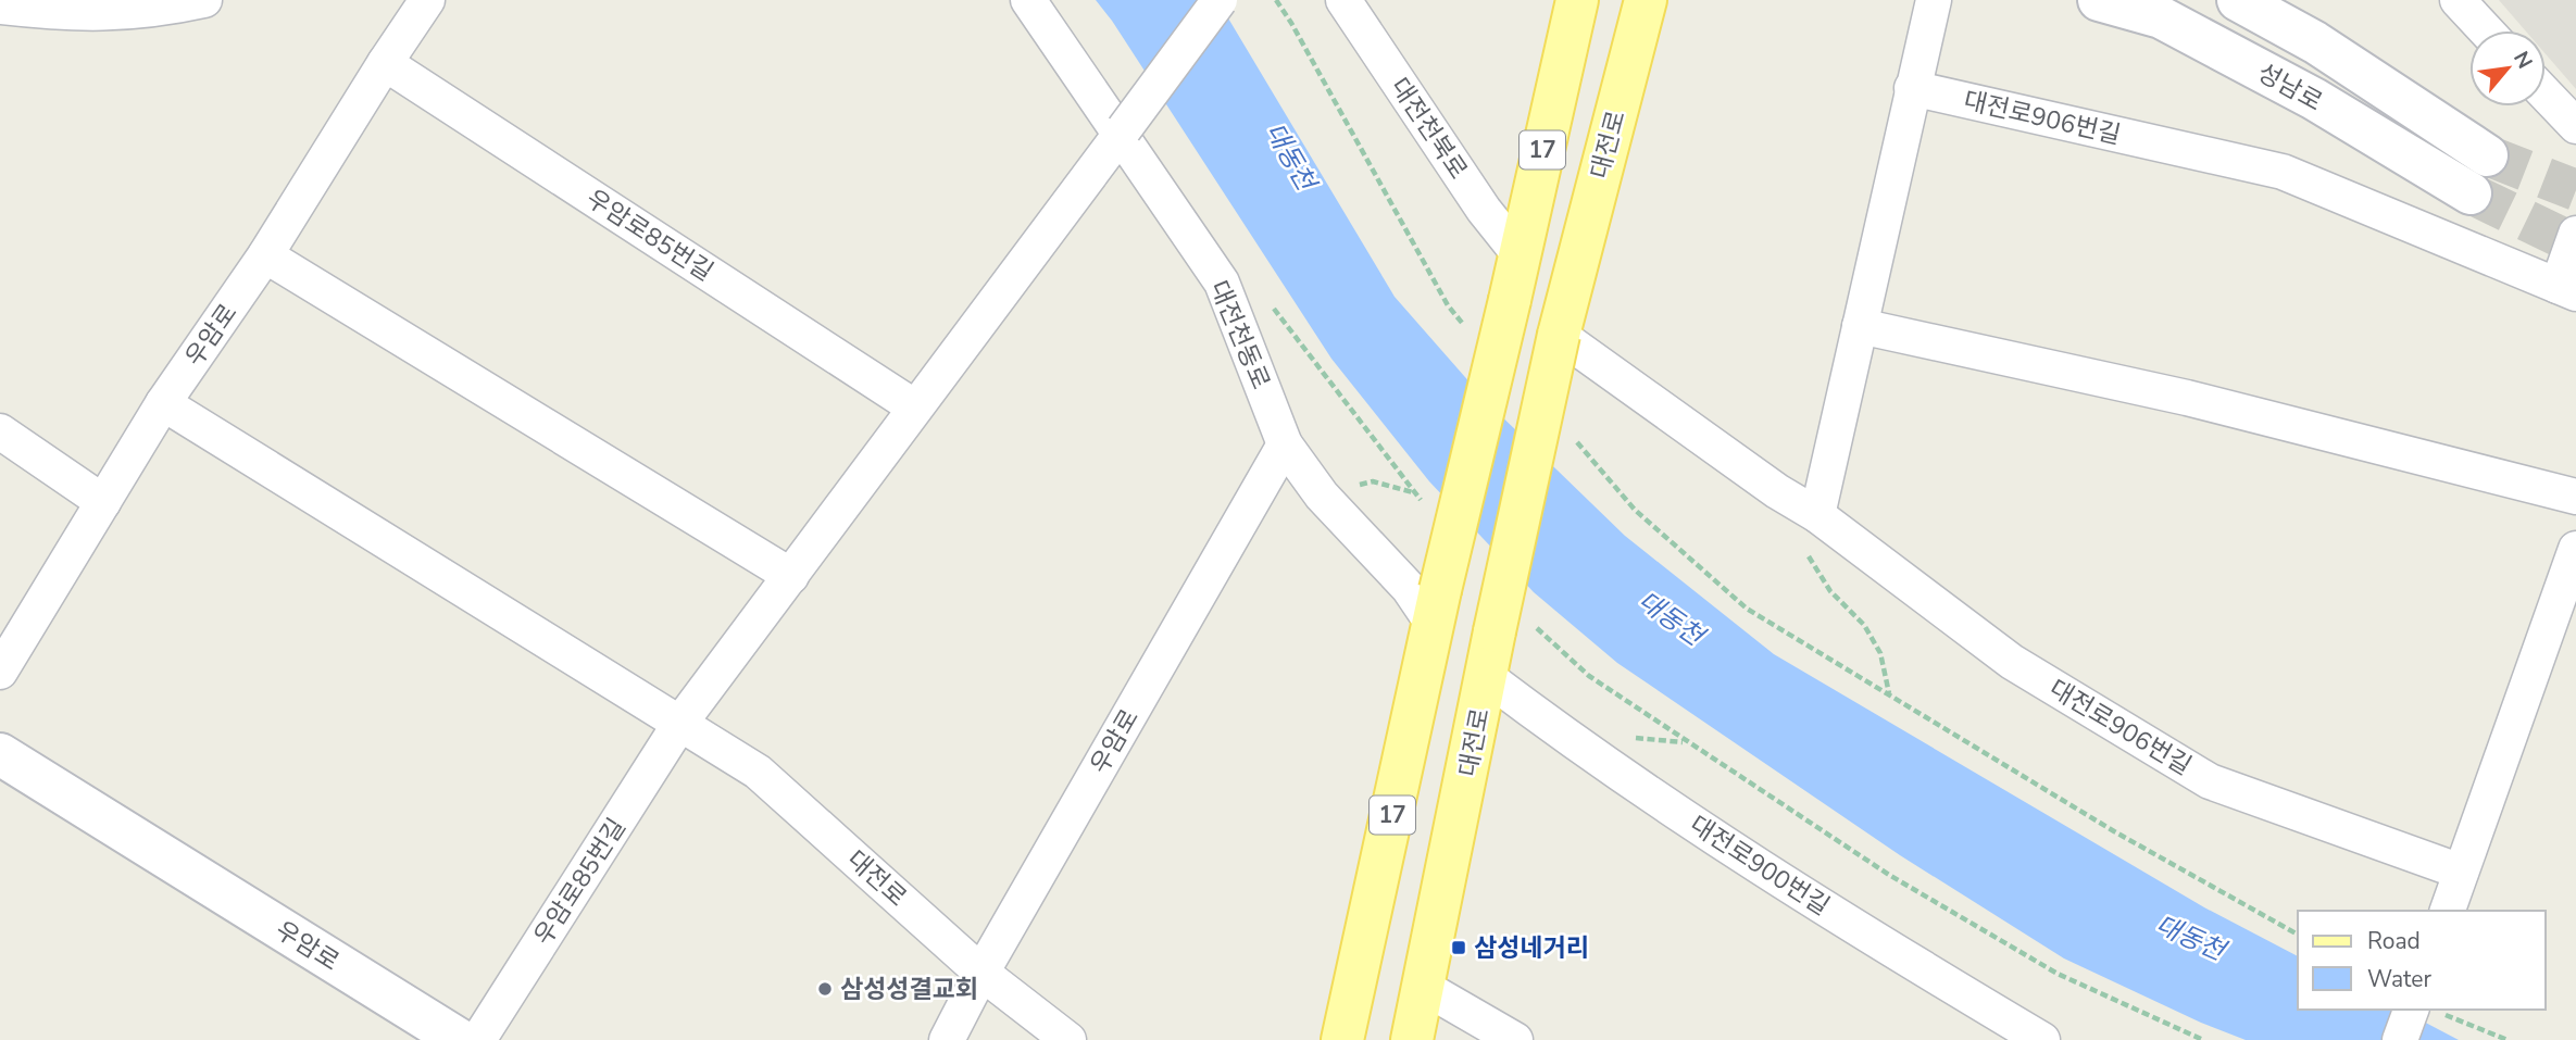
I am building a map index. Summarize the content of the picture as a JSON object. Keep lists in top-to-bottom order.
{
  "streets": {
    "main road": [
      "성남로",
      "대전로",
      "17",
      "우암로"
    ],
    "street": [
      "대전로906번길",
      "대전천북로",
      "우암로85번길",
      "대전천동로",
      "대전로900번길"
    ]
  },
  "crossings": [
    ["대전로906번길", "대전로"],
    ["대전천북로", "17"],
    ["대전로", "우암로85번길"],
    ["대전로", "우암로"],
    ["대전로", "대전로900번길"],
    ["17", "대전천동로"],
    ["우암로85번길", "우암로"],
    ["우암로85번길", "대전천동로"],
    ["우암로", "대전천동로"]
  ],
  "water": ["대동천"],
  "places": {
    "transit": ["삼성네거리"],
    "other": ["삼성성결교회"]
  },
  "legend": ["Road", "Water"],
  "north": "top right"
}
